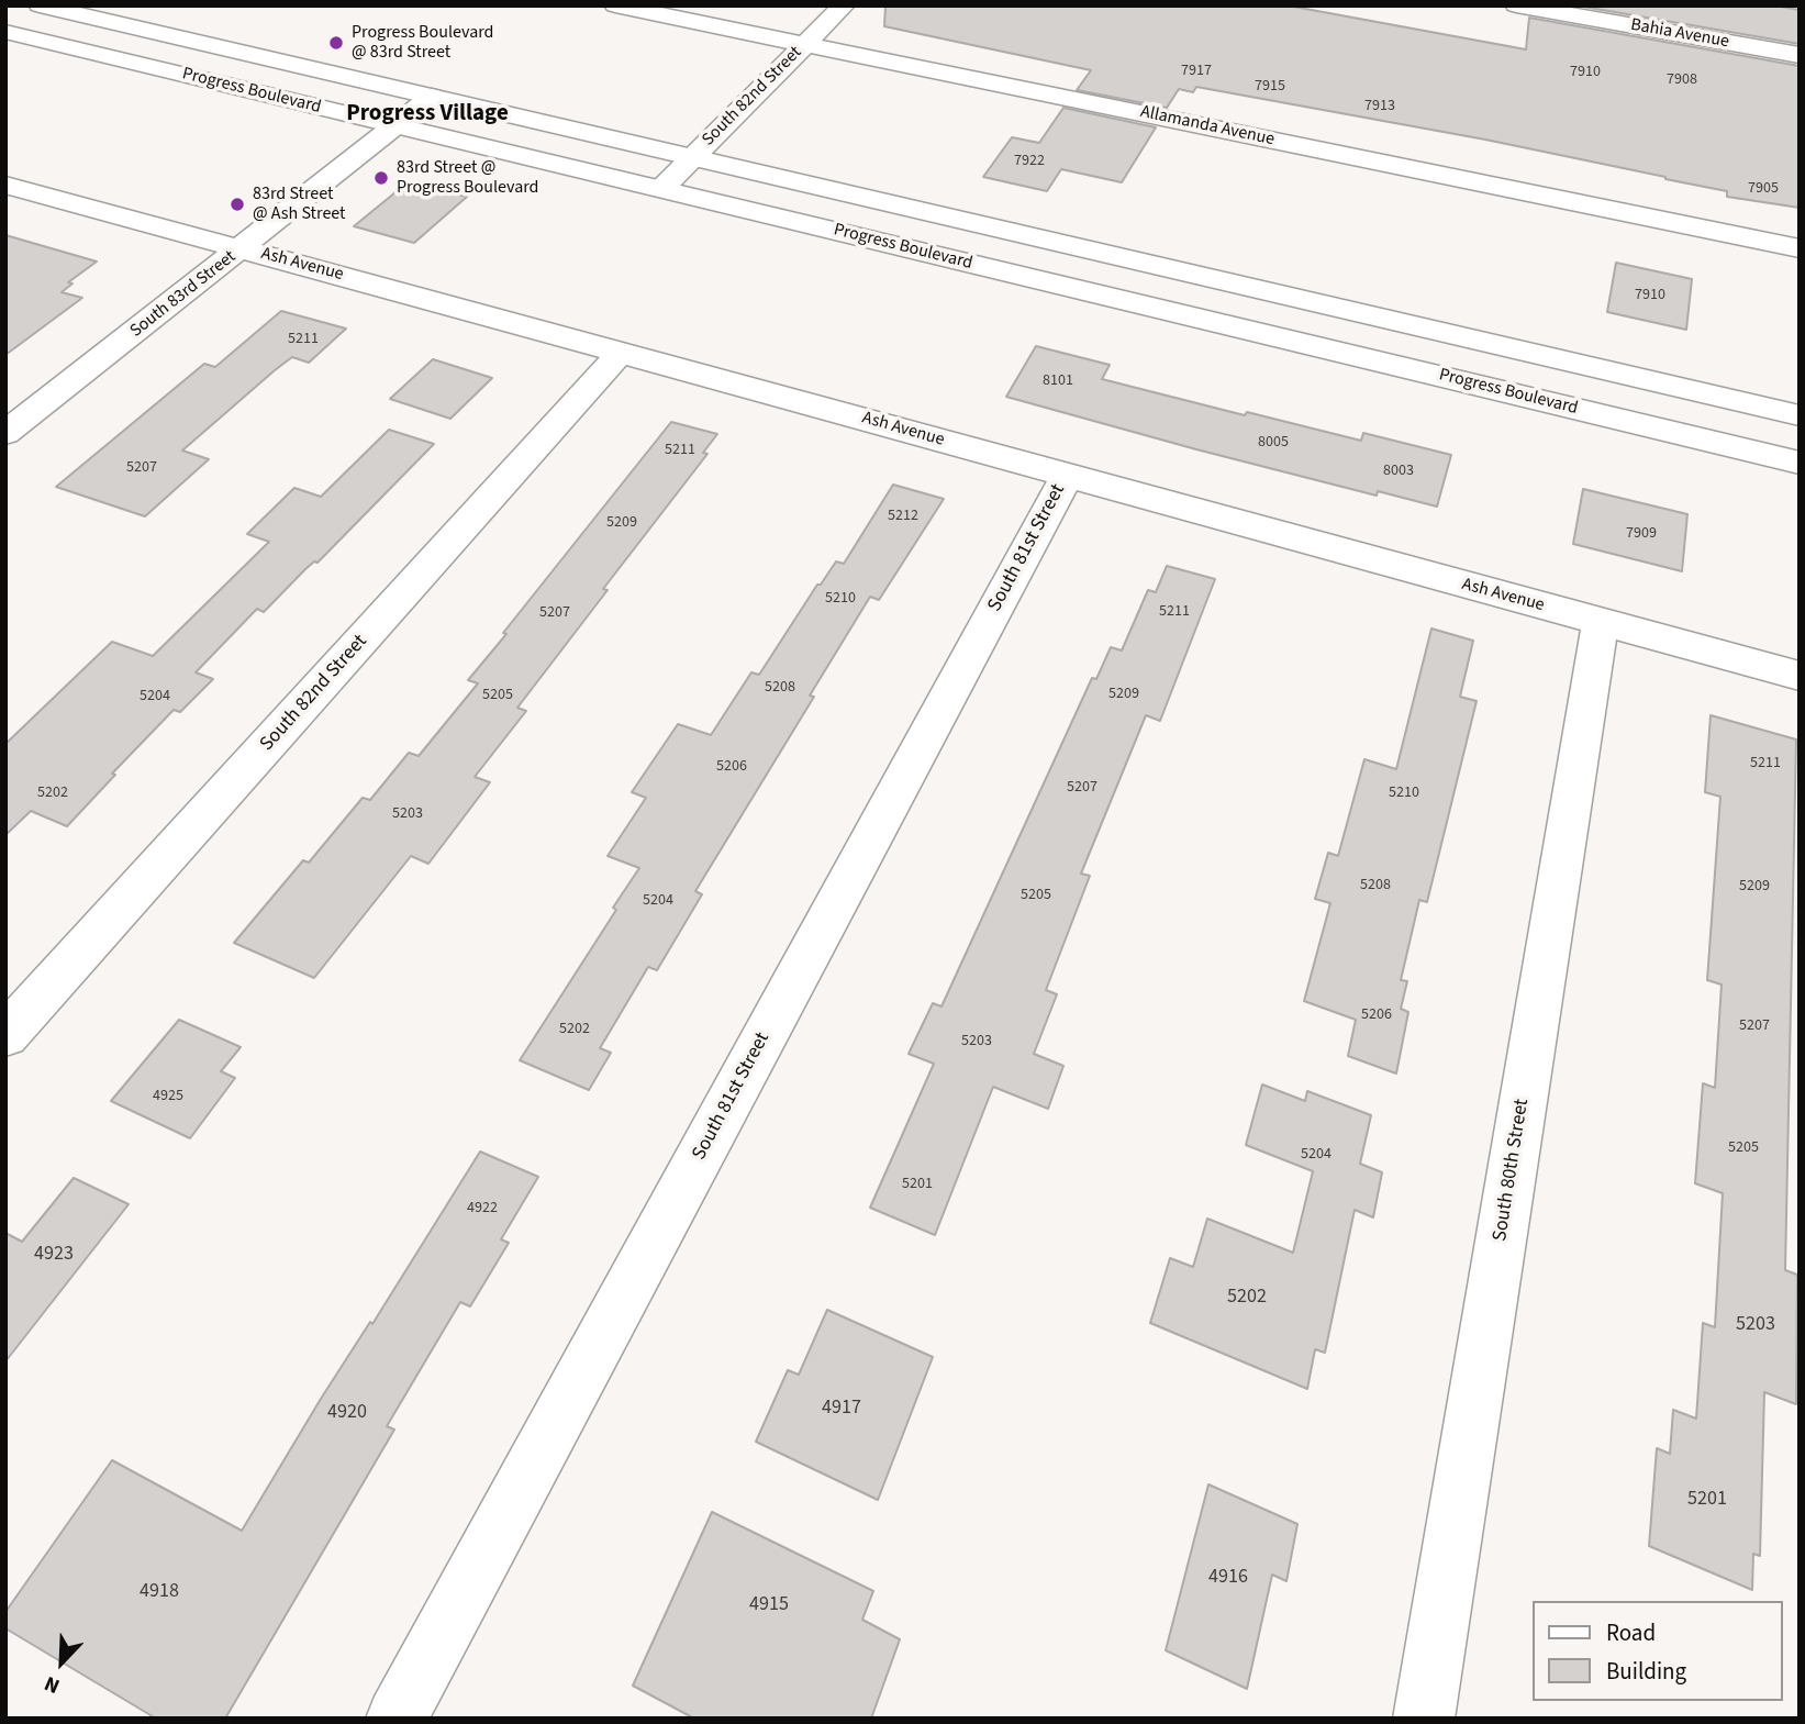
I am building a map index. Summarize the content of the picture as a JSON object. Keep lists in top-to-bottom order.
{
  "streets": {
    "street": [
      "Bahia Avenue",
      "Progress Boulevard",
      "South 82nd Street",
      "Allamanda Avenue",
      "Ash Avenue",
      "South 83rd Street",
      "South 81st Street",
      "South 80th Street"
    ]
  },
  "crossings": [
    ["Progress Boulevard", "South 82nd Street"],
    ["Progress Boulevard", "South 83rd Street"],
    ["South 82nd Street", "Allamanda Avenue"],
    ["South 82nd Street", "Ash Avenue"],
    ["Ash Avenue", "South 83rd Street"],
    ["Ash Avenue", "South 81st Street"],
    ["Ash Avenue", "South 80th Street"]
  ],
  "districts": ["Progress Village"],
  "places": ["Progress Boulevard @ 83rd Street", "83rd Street @ Progress Boulevard", "83rd Street @ Ash Street"],
  "house_numbers": [
    "7917",
    "7910",
    "7908",
    "7915",
    "7913",
    "7922",
    "7905",
    "7910",
    "5211",
    "8101",
    "8005",
    "5211",
    "5207",
    "8003",
    "5212",
    "5209",
    "7909",
    "5210",
    "5211",
    "5207",
    "5208",
    "5209",
    "5205",
    "5204",
    "5211",
    "5206",
    "5207",
    "5202",
    "5210",
    "5203",
    "5208",
    "5209",
    "5205",
    "5204",
    "5206",
    "5207",
    "5202",
    "5203",
    "4925",
    "5205",
    "5204",
    "5201",
    "4922",
    "4923",
    "5202",
    "5203",
    "4917",
    "4920",
    "5201",
    "4916",
    "4918",
    "4915"
  ],
  "legend": ["Road", "Building"],
  "north": "bottom left"
}
